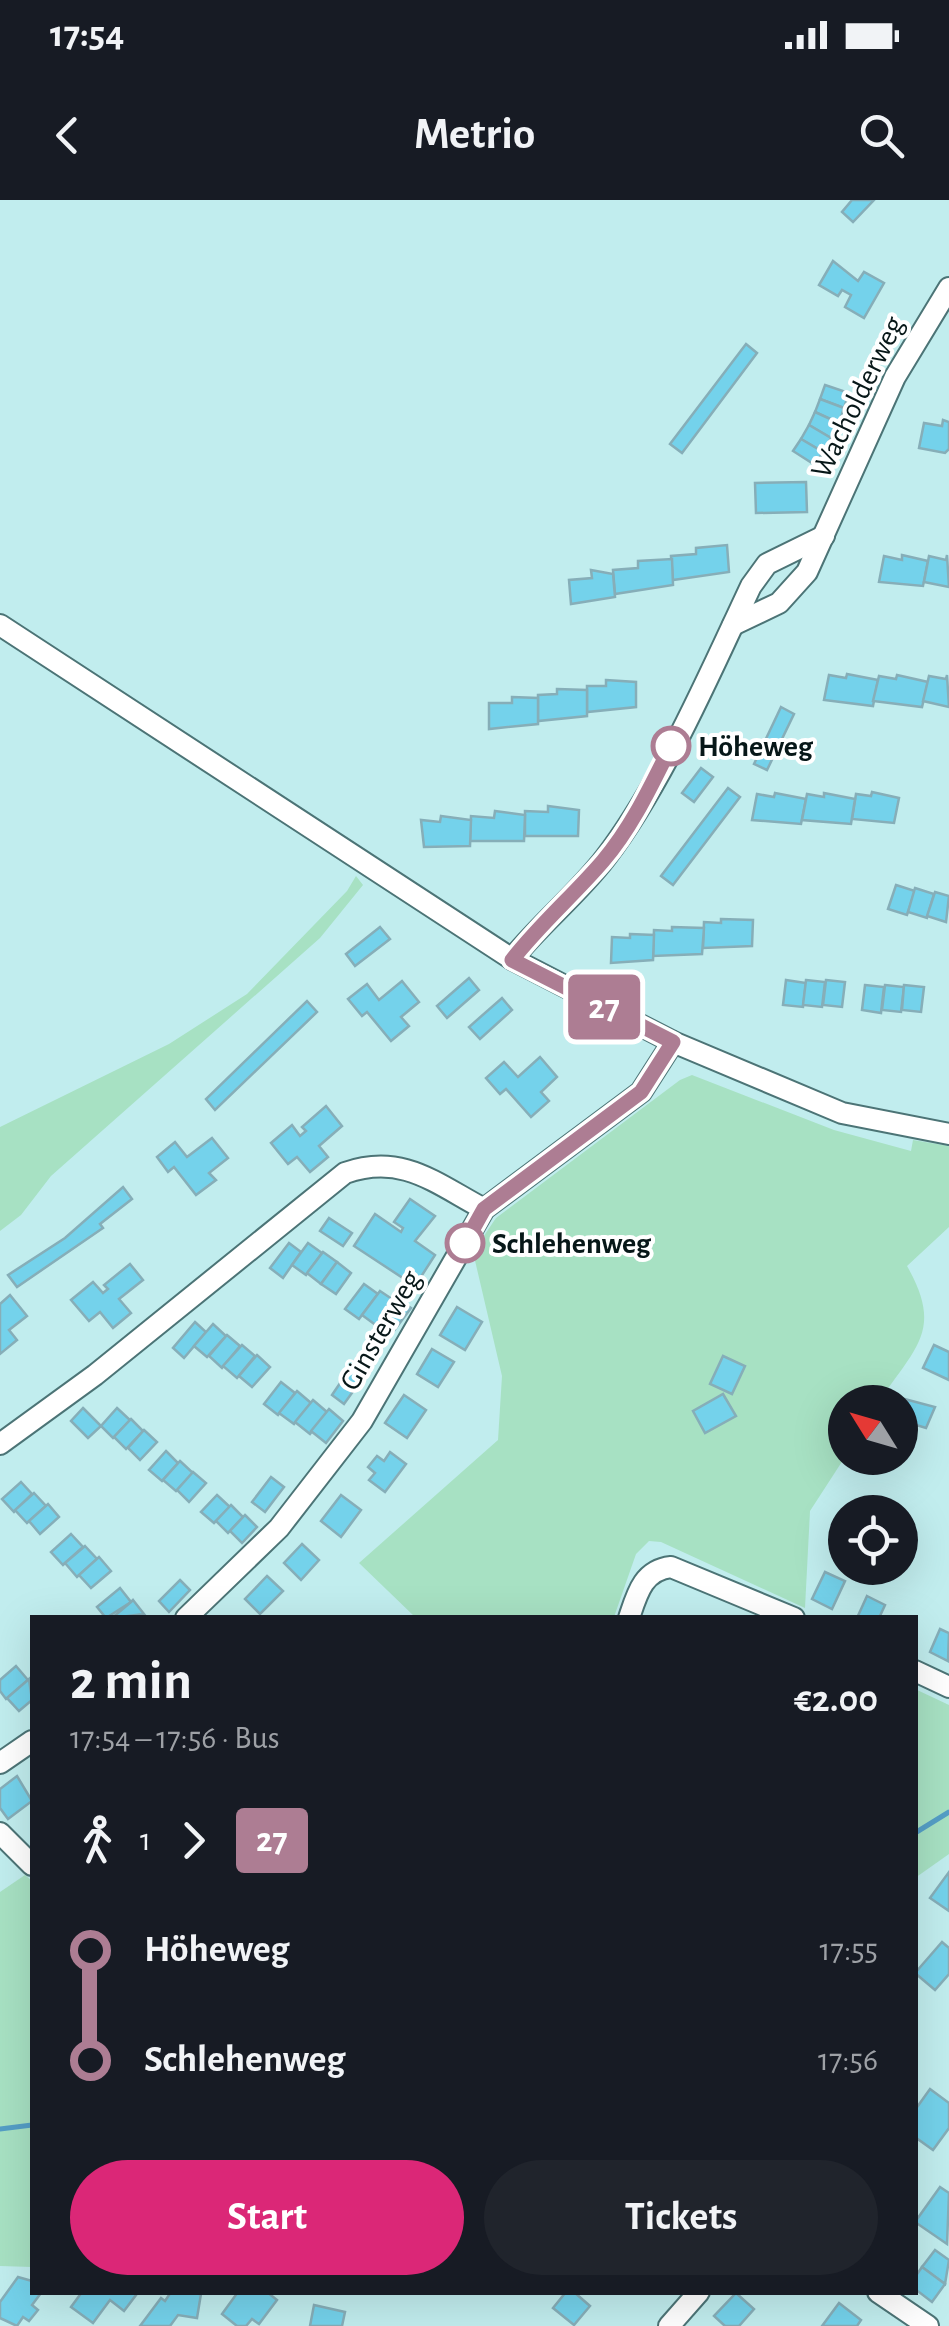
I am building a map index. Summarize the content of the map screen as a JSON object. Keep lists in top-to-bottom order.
{
  "streets": {
    "street": ["Wacholderweg", "Ginsterweg"]
  },
  "places": ["Höheweg", "Schlehenweg"],
  "lines": ["bus line 27"],
  "north": "top left",
  "page": {
    "status": "17:54",
    "header": "Metrio",
    "on_map": "27",
    "heading": ["2 min", "17:54 – 17:56 · Bus", "€2.00"],
    "legs": ["1", "27"],
    "list": [
      {
        "name": "Höheweg",
        "value": "17:55"
      },
      {
        "name": "Schlehenweg",
        "value": "17:56"
      }
    ],
    "buttons": ["Start", "Tickets"]
  }
}
